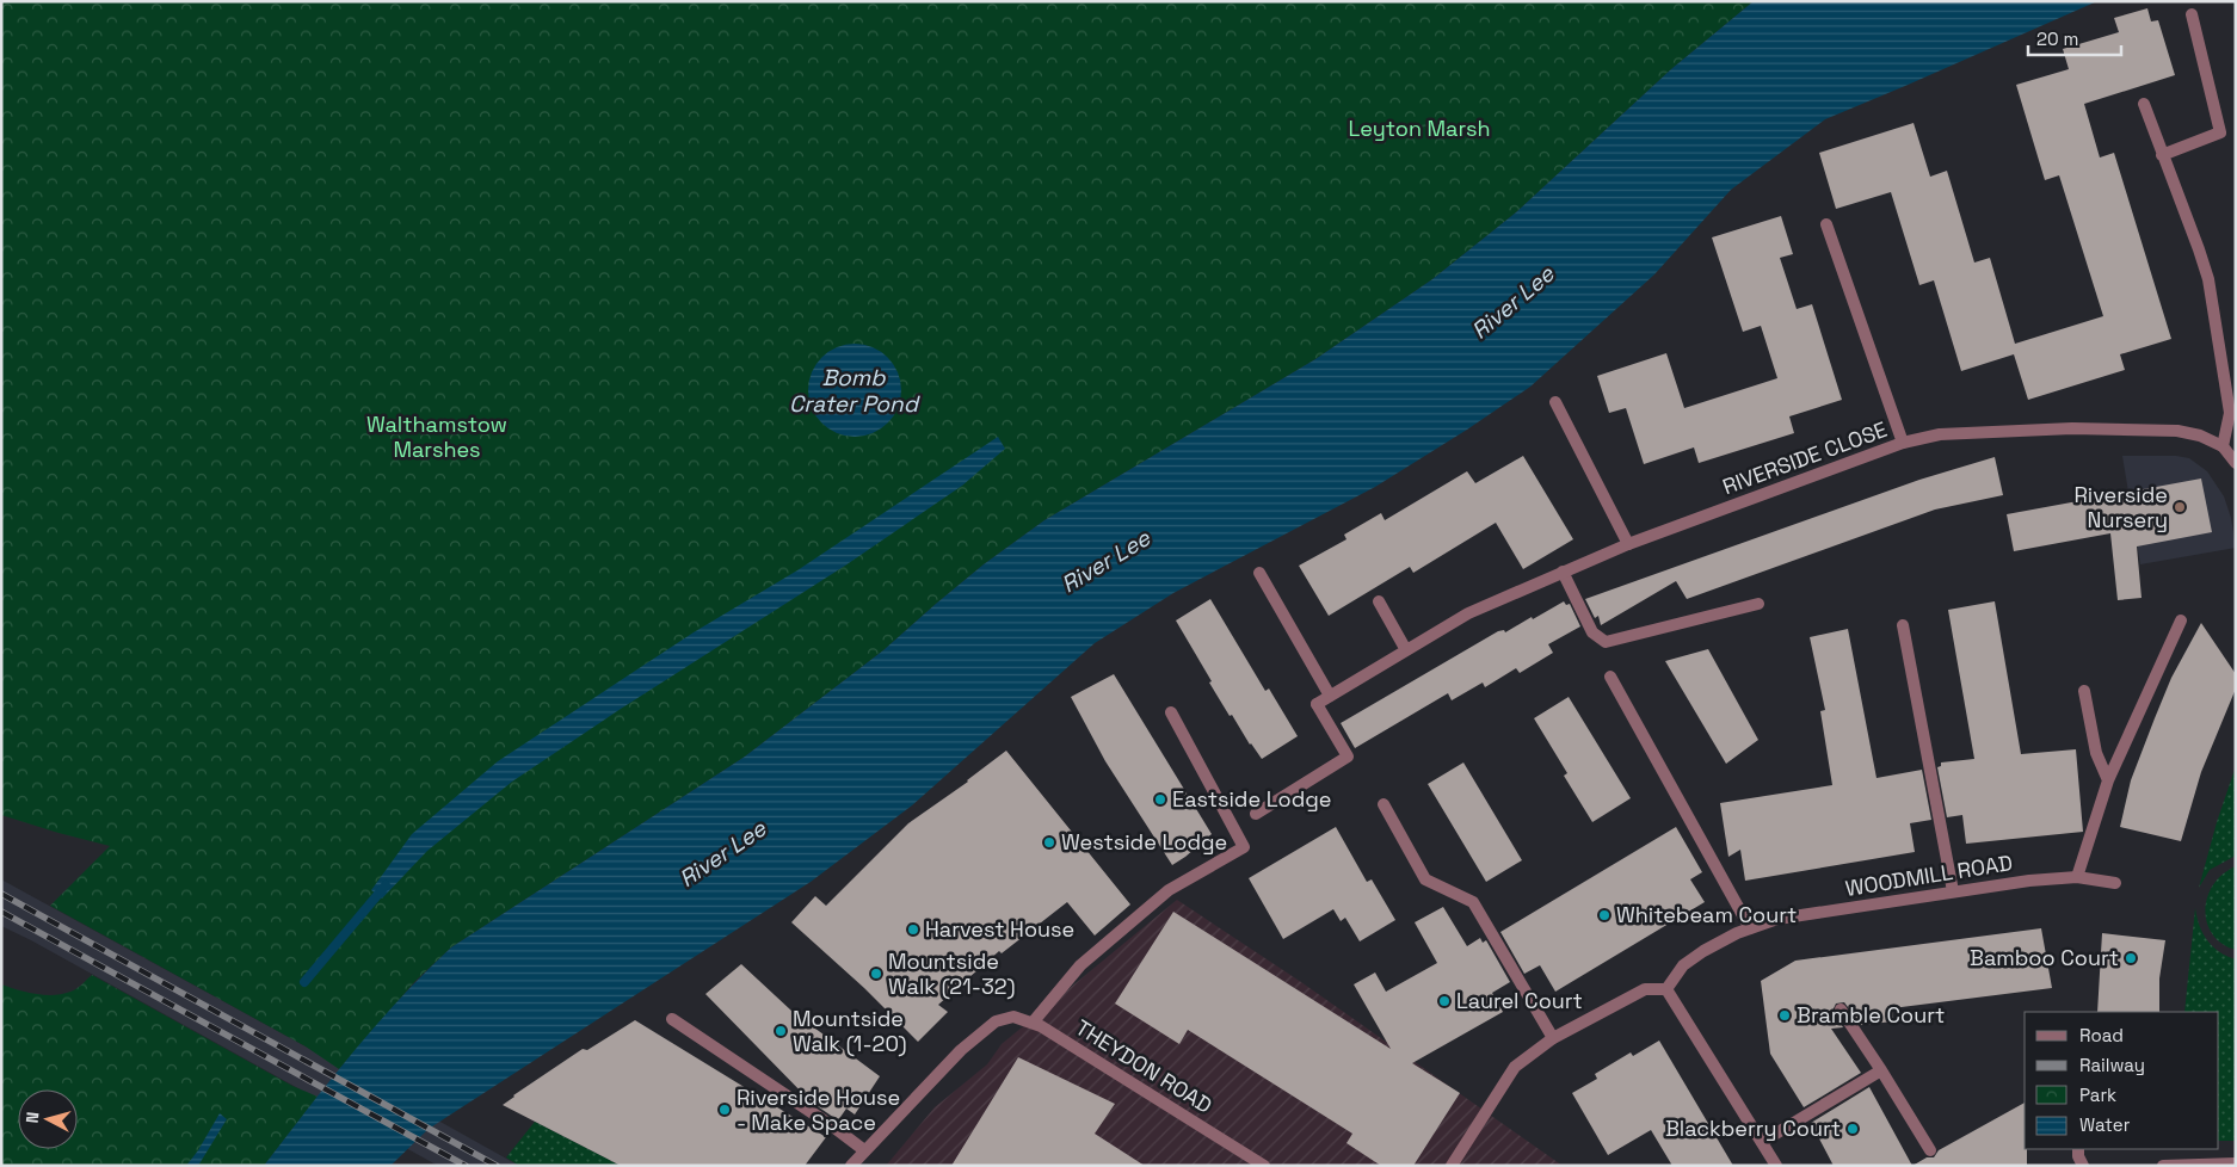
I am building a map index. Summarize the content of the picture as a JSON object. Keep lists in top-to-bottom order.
{
  "streets": {
    "street": ["RIVERSIDE CLOSE", "WOODMILL ROAD", "THEYDON ROAD"]
  },
  "water": ["River Lee", "Bomb Crater Pond"],
  "parks": ["Leyton Marsh", "Walthamstow Marshes"],
  "places": [
    "Riverside Nursery",
    "Eastside Lodge",
    "Westside Lodge",
    "Whitebeam Court",
    "Harvest House",
    "Bamboo Court",
    "Mountside Walk (21-32)",
    "Laurel Court",
    "Bramble Court",
    "Mountside Walk (1-20)",
    "Riverside House - Make Space",
    "Blackberry Court"
  ],
  "legend": [
    "Road",
    "Railway",
    "Park",
    "Water"
  ],
  "scale_bar": "20 m",
  "north": "left"
}
